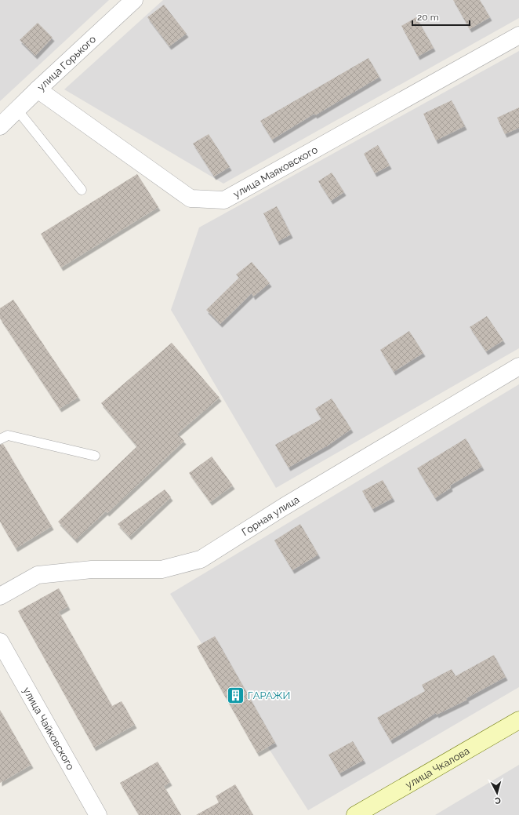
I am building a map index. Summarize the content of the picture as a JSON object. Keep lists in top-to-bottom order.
{
  "streets": {
    "main road": ["улица Чкалова"],
    "street": [
      "улица Горького",
      "улица Маяковского",
      "Горная улица",
      "улица Чайковского"
    ]
  },
  "crossings": [
    ["улица Горького", "улица Маяковского"]
  ],
  "places": {
    "building": ["ГАРАЖИ"]
  },
  "scale_bar": "20 m",
  "north": "bottom"
}
